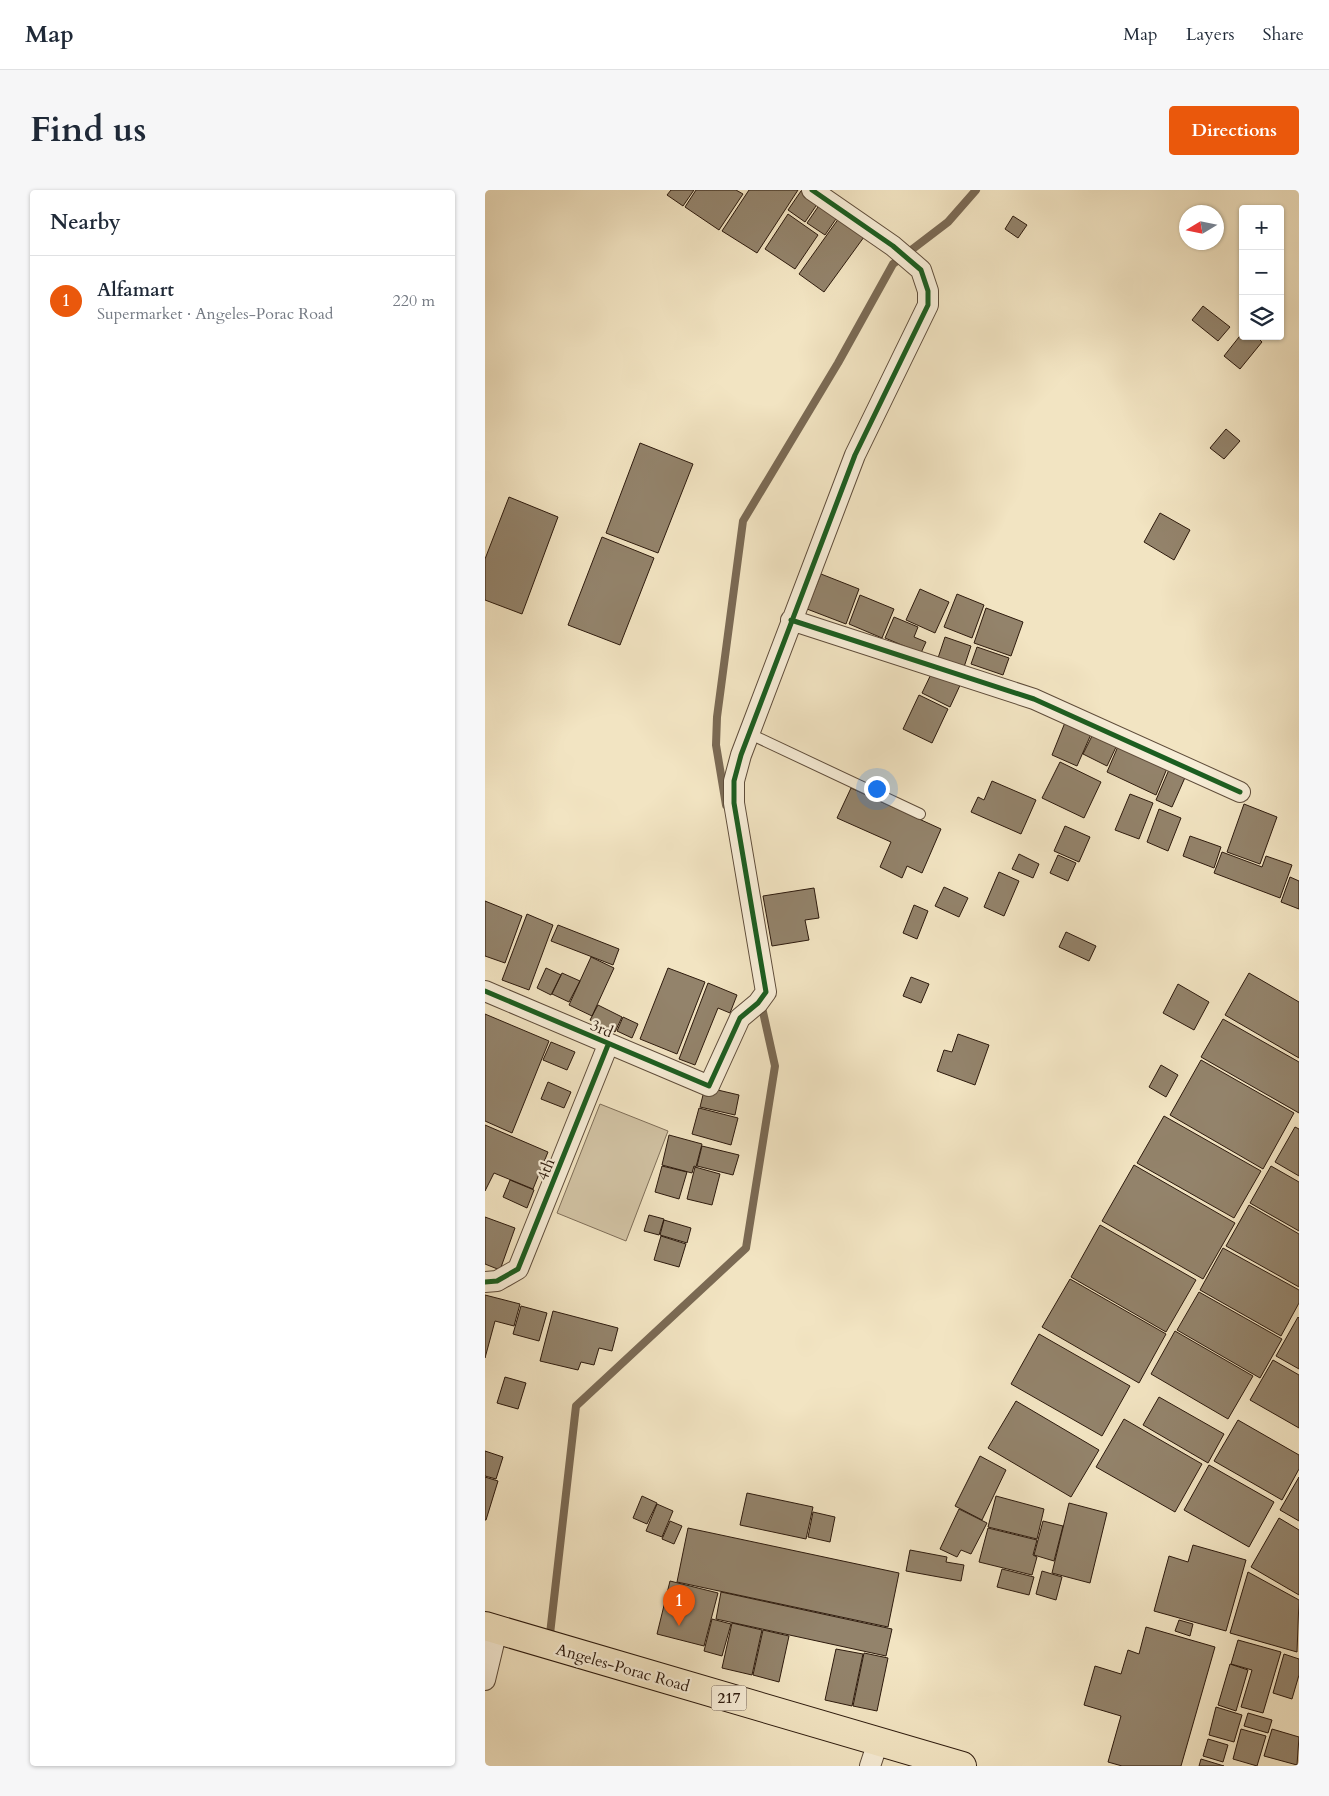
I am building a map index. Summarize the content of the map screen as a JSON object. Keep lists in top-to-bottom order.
{
  "streets": {
    "main road": ["Angeles-Porac Road", "217"],
    "street": ["3rd", "4th"]
  },
  "crossings": [
    ["3rd", "4th"]
  ],
  "north": "left",
  "page": {
    "header": "Map",
    "nav": ["Map", "Layers", "Share"],
    "title": "Find us",
    "buttons": "Directions",
    "heading": "Nearby",
    "map_buttons": ["+", "−"],
    "list": [
      {
        "mark": "1",
        "name": "Alfamart",
        "note": "Supermarket · Angeles-Porac Road",
        "value": "220 m"
      }
    ],
    "pins": "1"
  }
}
